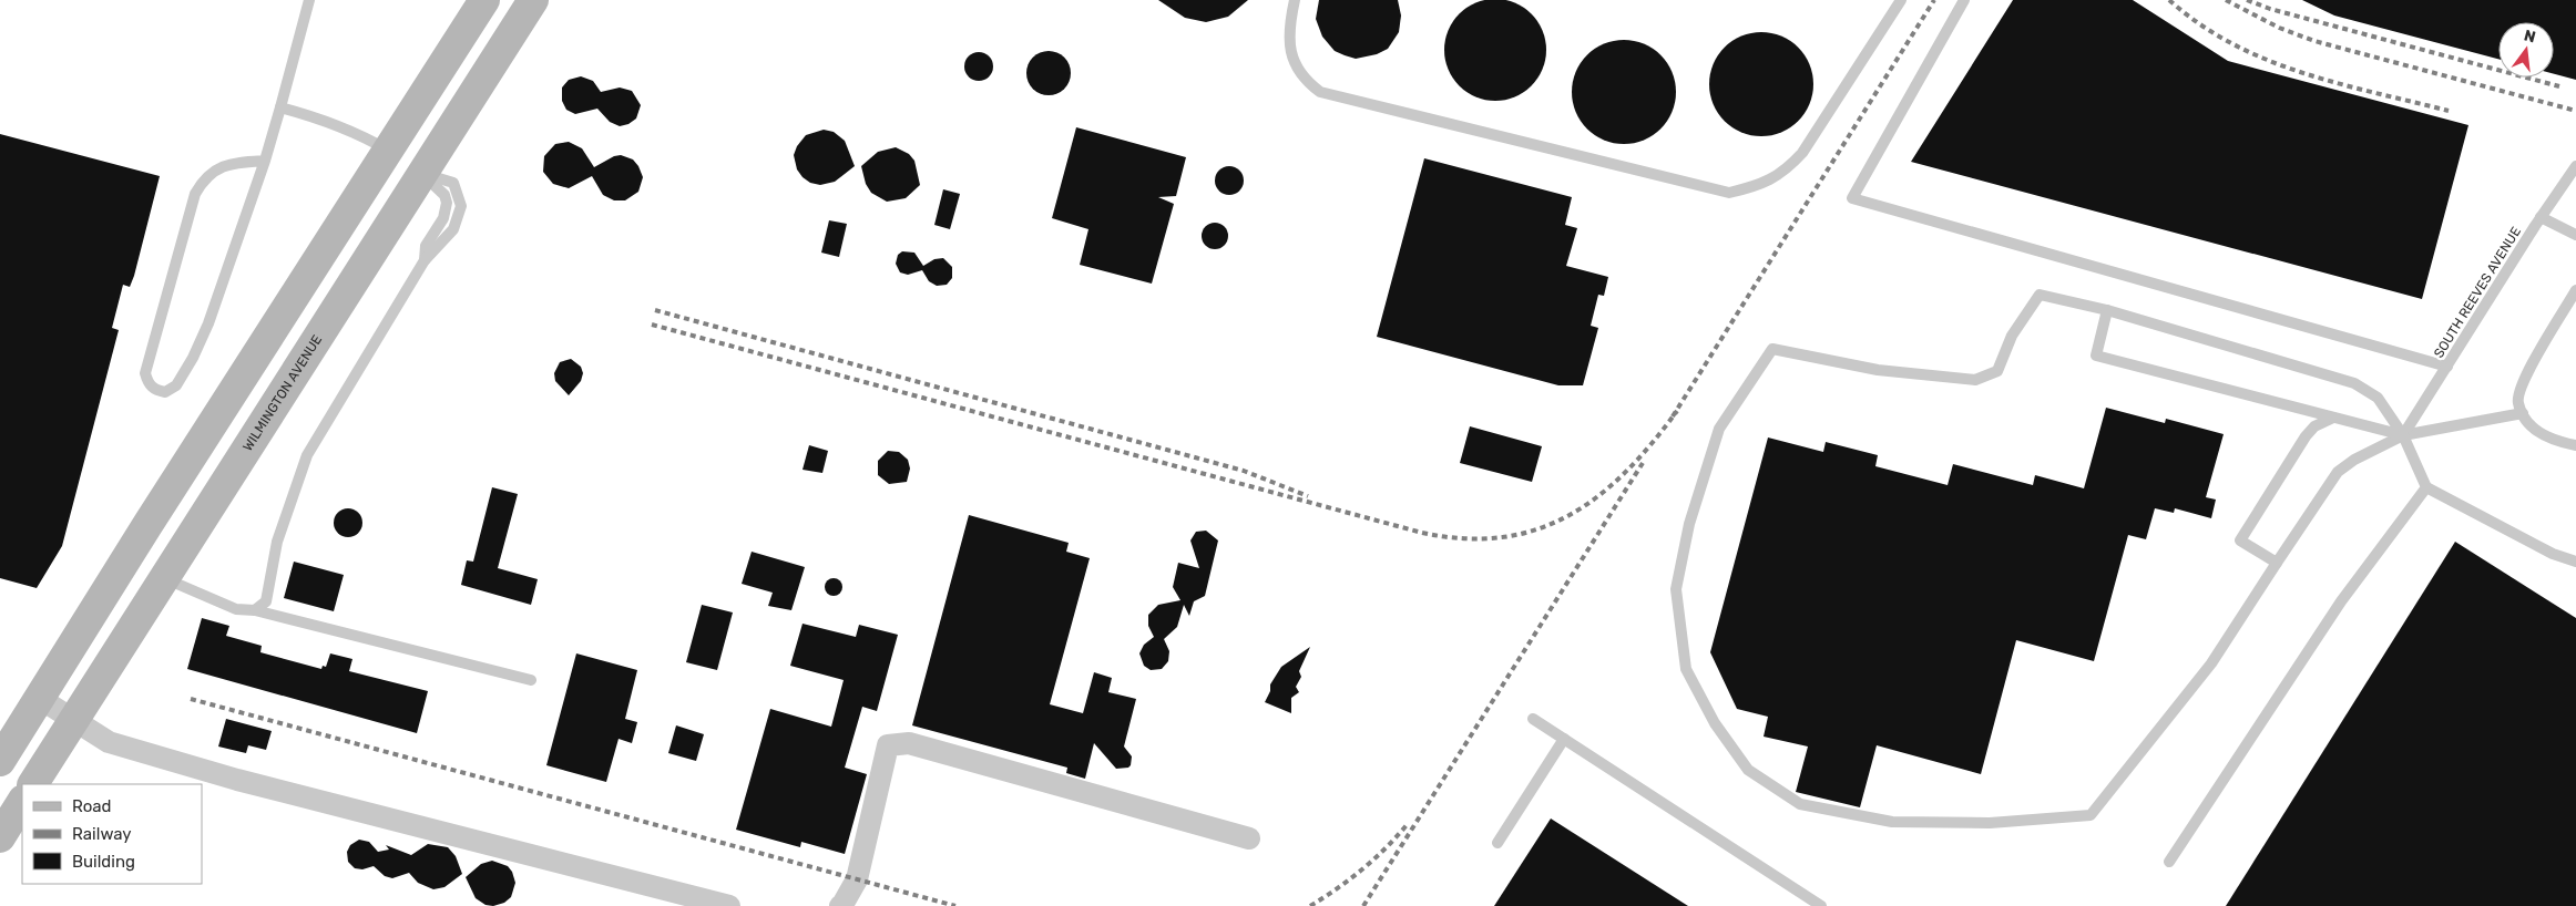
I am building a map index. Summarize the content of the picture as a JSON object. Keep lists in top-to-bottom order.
{
  "streets": {
    "main road": ["WILMINGTON AVENUE"],
    "lane": ["SOUTH REEVES AVENUE"]
  },
  "legend": ["Road", "Railway", "Building"],
  "north": "top"
}
